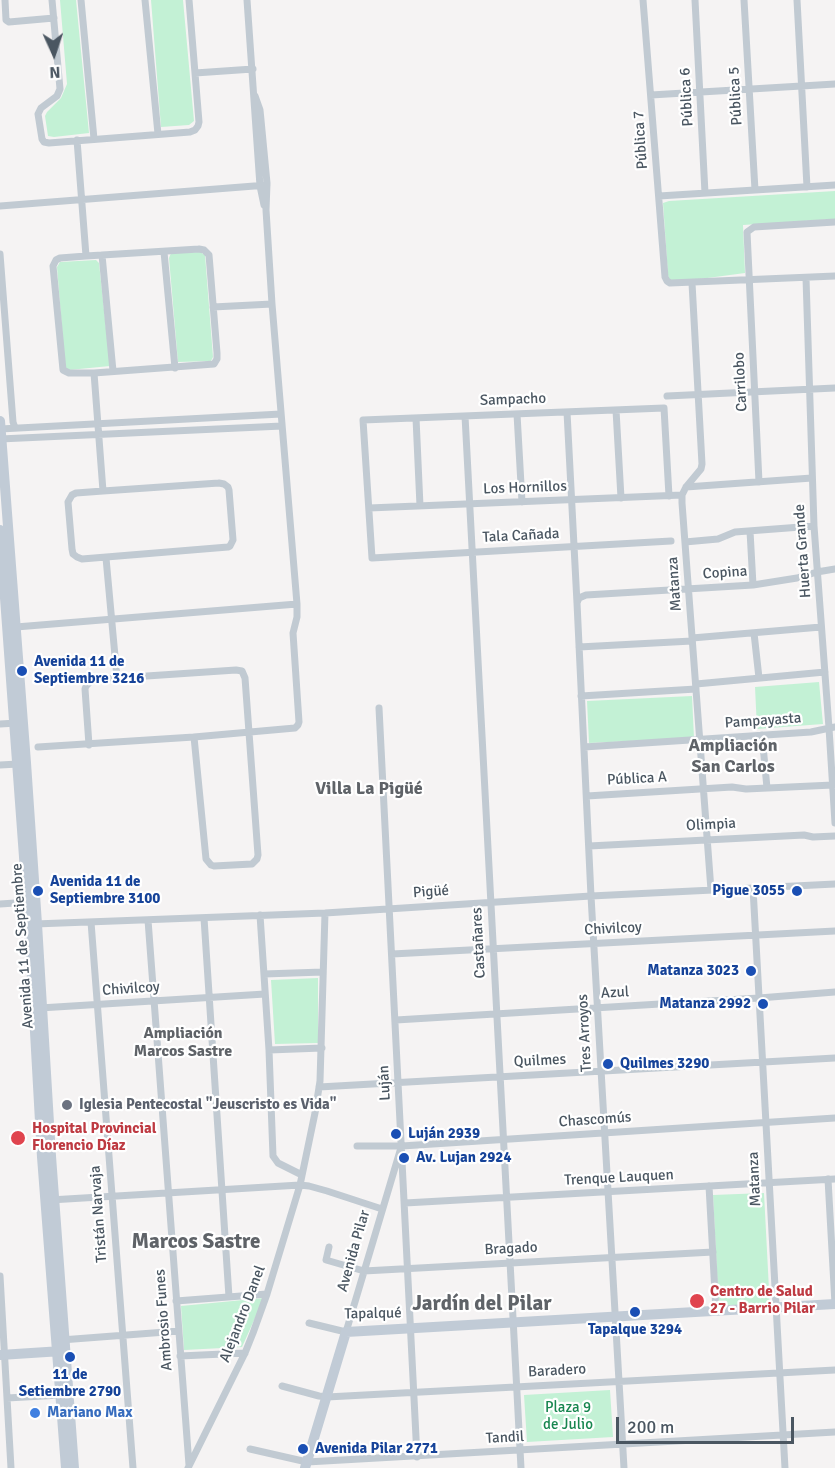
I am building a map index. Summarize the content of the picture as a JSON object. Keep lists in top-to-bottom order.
{
  "streets": {
    "main road": ["Avenida 11 de Septiembre", "Avenida Pilar", "Tapalqué"],
    "street": [
      "Pública 5",
      "Pública 6",
      "Pública 7",
      "Carrilobo",
      "Sampacho",
      "Los Hornillos",
      "Tala Cañada",
      "Huerta Grande",
      "Copina",
      "Matanza",
      "Pampayasta",
      "Pública A",
      "Olimpia",
      "Pigüé",
      "Chivilcoy",
      "Castañares",
      "Azul",
      "Tres Arroyos",
      "Quilmes",
      "Luján",
      "Chascomús",
      "Trenque Lauquen",
      "Tristán Narvaja",
      "Bragado",
      "Alejandro Danel",
      "Ambrosio Funes",
      "Baradero",
      "Tandil"
    ]
  },
  "crossings": [
    ["Sampacho", "Los Hornillos"],
    ["Sampacho", "Tala Cañada"],
    ["Sampacho", "Castañares"],
    ["Sampacho", "Tres Arroyos"],
    ["Los Hornillos", "Tala Cañada"],
    ["Los Hornillos", "Matanza"],
    ["Los Hornillos", "Castañares"],
    ["Los Hornillos", "Tres Arroyos"],
    ["Tala Cañada", "Castañares"],
    ["Tala Cañada", "Tres Arroyos"],
    ["Huerta Grande", "Copina"],
    ["Huerta Grande", "Pampayasta"],
    ["Huerta Grande", "Pública A"],
    ["Copina", "Matanza"],
    ["Copina", "Tres Arroyos"],
    ["Matanza", "Pampayasta"],
    ["Matanza", "Pública A"],
    ["Matanza", "Olimpia"],
    ["Matanza", "Pigüé"],
    ["Matanza", "Chivilcoy"],
    ["Matanza", "Azul"],
    ["Matanza", "Quilmes"],
    ["Matanza", "Chascomús"],
    ["Matanza", "Trenque Lauquen"],
    ["Matanza", "Tapalqué"],
    ["Matanza", "Baradero"],
    ["Matanza", "Tandil"],
    ["Pampayasta", "Tres Arroyos"],
    ["Pública A", "Tres Arroyos"],
    ["Olimpia", "Tres Arroyos"],
    ["Pigüé", "Castañares"],
    ["Pigüé", "Avenida 11 de Septiembre"],
    ["Pigüé", "Tres Arroyos"],
    ["Pigüé", "Luján"],
    ["Pigüé", "Tristán Narvaja"],
    ["Pigüé", "Alejandro Danel"],
    ["Pigüé", "Ambrosio Funes"],
    ["Chivilcoy", "Castañares"],
    ["Chivilcoy", "Avenida 11 de Septiembre"],
    ["Chivilcoy", "Tres Arroyos"],
    ["Chivilcoy", "Luján"],
    ["Chivilcoy", "Tristán Narvaja"],
    ["Chivilcoy", "Ambrosio Funes"],
    ["Castañares", "Azul"],
    ["Castañares", "Quilmes"],
    ["Castañares", "Chascomús"],
    ["Castañares", "Trenque Lauquen"],
    ["Castañares", "Bragado"],
    ["Castañares", "Tapalqué"],
    ["Castañares", "Baradero"],
    ["Castañares", "Tandil"],
    ["Azul", "Tres Arroyos"],
    ["Azul", "Luján"],
    ["Tres Arroyos", "Quilmes"],
    ["Tres Arroyos", "Chascomús"],
    ["Tres Arroyos", "Trenque Lauquen"],
    ["Tres Arroyos", "Bragado"],
    ["Tres Arroyos", "Tapalqué"],
    ["Tres Arroyos", "Baradero"],
    ["Tres Arroyos", "Tandil"],
    ["Quilmes", "Luján"],
    ["Quilmes", "Alejandro Danel"],
    ["Luján", "Chascomús"],
    ["Luján", "Trenque Lauquen"],
    ["Luján", "Bragado"],
    ["Luján", "Avenida Pilar"],
    ["Luján", "Tapalqué"],
    ["Luján", "Baradero"],
    ["Luján", "Tandil"],
    ["Chascomús", "Avenida Pilar"],
    ["Bragado", "Avenida Pilar"],
    ["Avenida Pilar", "Tapalqué"],
    ["Avenida Pilar", "Baradero"],
    ["Avenida Pilar", "Tandil"],
    ["Alejandro Danel", "Ambrosio Funes"]
  ],
  "districts": [
    "Ampliación San Carlos",
    "Villa La Pigüé",
    "Ampliación Marcos Sastre",
    "Marcos Sastre",
    "Jardín del Pilar"
  ],
  "parks": ["Plaza 9 de Julio"],
  "places": [
    "Avenida 11 de Septiembre 3216",
    "Avenida 11 de Septiembre 3100",
    "Pigue 3055",
    "Matanza 3023",
    "Matanza 2992",
    "Quilmes 3290",
    "Iglesia Pentecostal \"Jeuscristo es Vida\"",
    "Luján 2939",
    "Hospital Provincial Florencio Díaz",
    "Av. Lujan 2924",
    "Centro de Salud 27 - Barrio Pilar",
    "Tapalque 3294",
    "11 de Setiembre 2790",
    "Mariano Max",
    "Avenida Pilar 2771"
  ],
  "scale_bar": "200 m",
  "north": "bottom"
}
